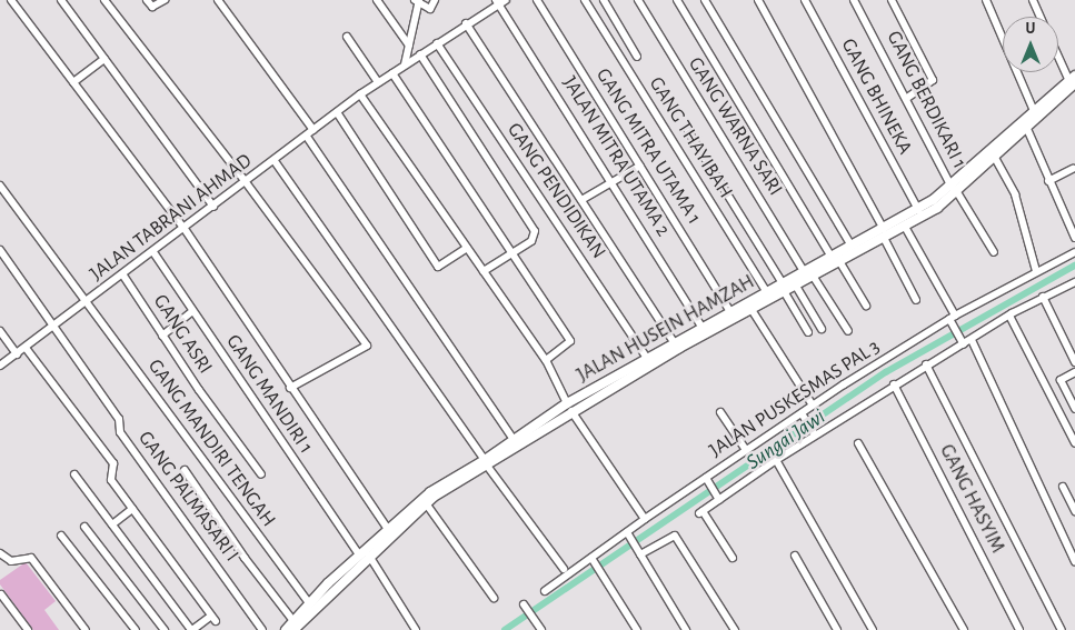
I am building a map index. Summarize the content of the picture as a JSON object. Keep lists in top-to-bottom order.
{
  "streets": {
    "street": [
      "GANG BHINEKA",
      "GANG BERDIKARI 1",
      "GANG WARNA SARI",
      "GANG THAYIBAH",
      "GANG MITRA UTAMA 1",
      "JALAN MITRA UTAMA 2",
      "GANG PENDIDIKAN",
      "JALAN TABRANI AHMAD",
      "JALAN HUSEIN HAMZAH",
      "GANG ASRI",
      "GANG MANDIRI 1",
      "JALAN PUSKESMAS PAL 3",
      "GANG MANDIRI TENGAH",
      "GANG PALMASARI I",
      "GANG HASYIM"
    ]
  },
  "crossings": [
    ["GANG BHINEKA", "JALAN HUSEIN HAMZAH"],
    ["GANG BERDIKARI 1", "JALAN HUSEIN HAMZAH"],
    ["GANG WARNA SARI", "JALAN HUSEIN HAMZAH"],
    ["GANG THAYIBAH", "JALAN HUSEIN HAMZAH"],
    ["GANG MITRA UTAMA 1", "JALAN HUSEIN HAMZAH"],
    ["JALAN MITRA UTAMA 2", "JALAN TABRANI AHMAD"],
    ["JALAN MITRA UTAMA 2", "JALAN HUSEIN HAMZAH"],
    ["GANG PENDIDIKAN", "JALAN TABRANI AHMAD"],
    ["GANG PENDIDIKAN", "JALAN HUSEIN HAMZAH"],
    ["JALAN TABRANI AHMAD", "GANG ASRI"],
    ["JALAN TABRANI AHMAD", "GANG MANDIRI 1"],
    ["JALAN TABRANI AHMAD", "GANG MANDIRI TENGAH"],
    ["JALAN TABRANI AHMAD", "GANG PALMASARI I"],
    ["JALAN HUSEIN HAMZAH", "GANG MANDIRI 1"],
    ["JALAN HUSEIN HAMZAH", "GANG MANDIRI TENGAH"]
  ],
  "water": ["Sungai Jawi"],
  "north": "top"
}
